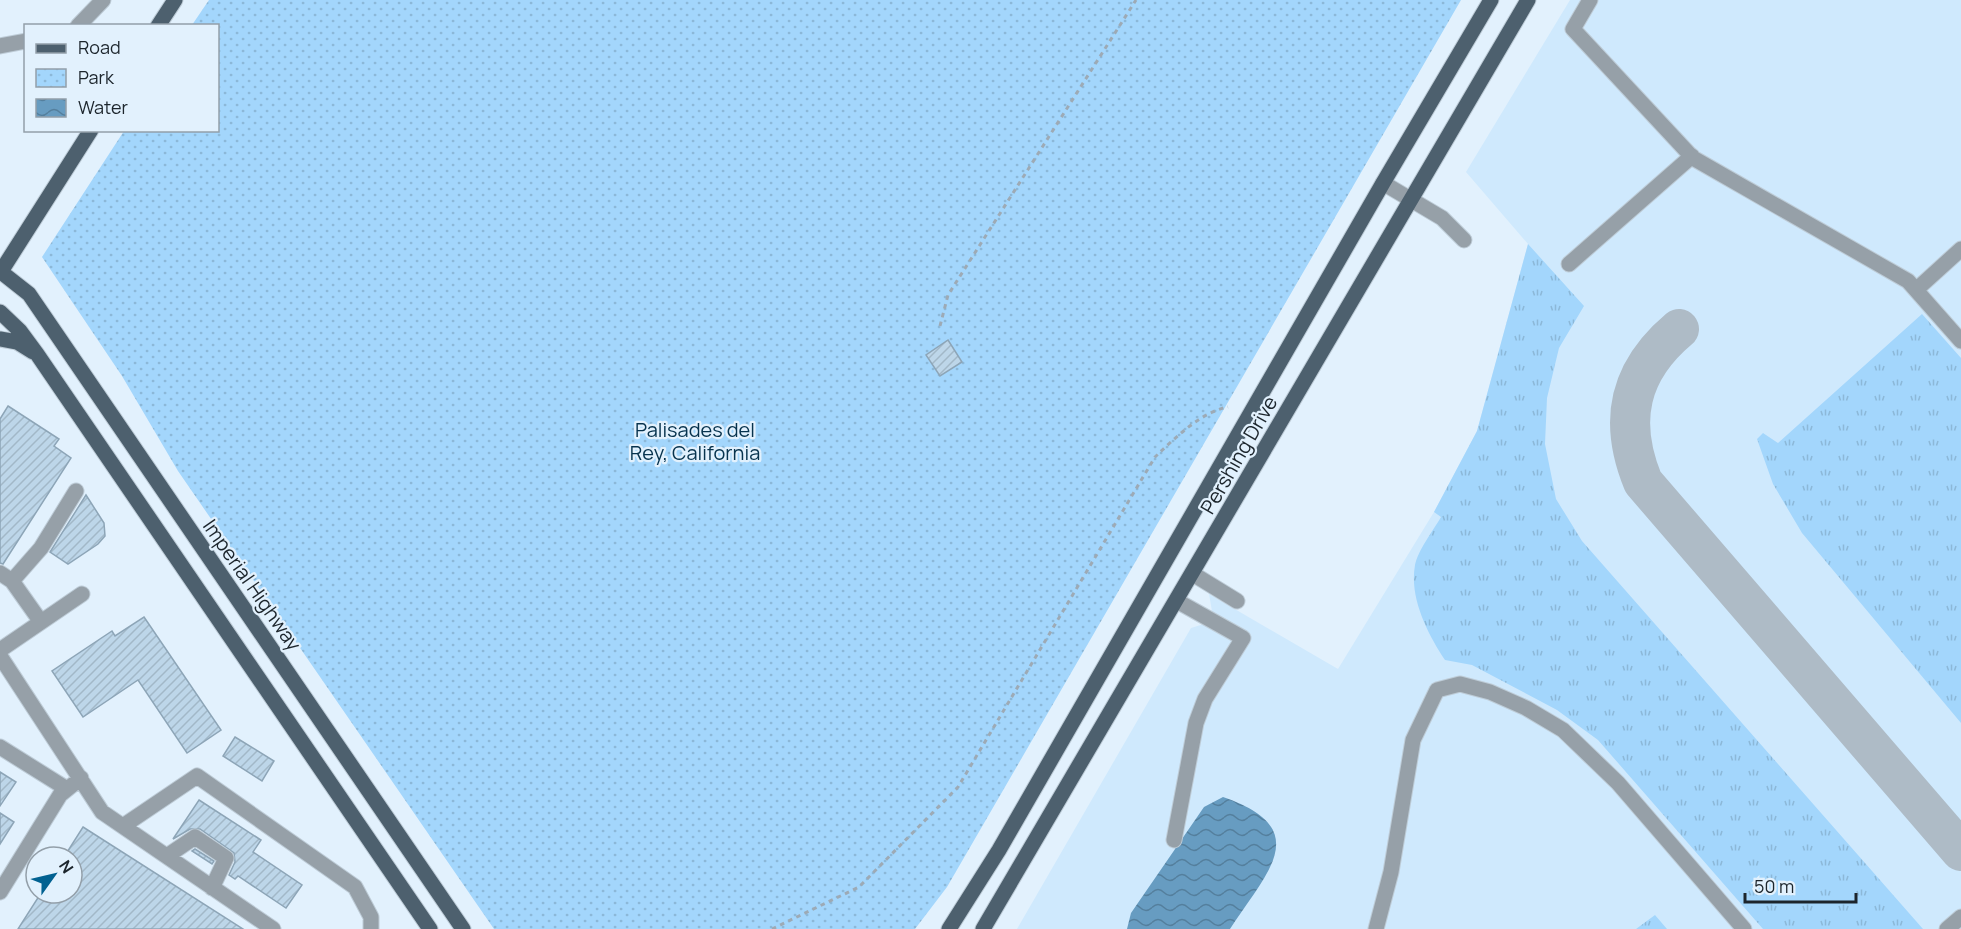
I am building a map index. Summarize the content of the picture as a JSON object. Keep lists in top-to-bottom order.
{
  "streets": {
    "main road": ["Pershing Drive", "Imperial Highway"]
  },
  "parks": ["Palisades del Rey, California"],
  "legend": ["Road", "Park", "Water"],
  "scale_bar": "50 m",
  "north": "top right"
}
